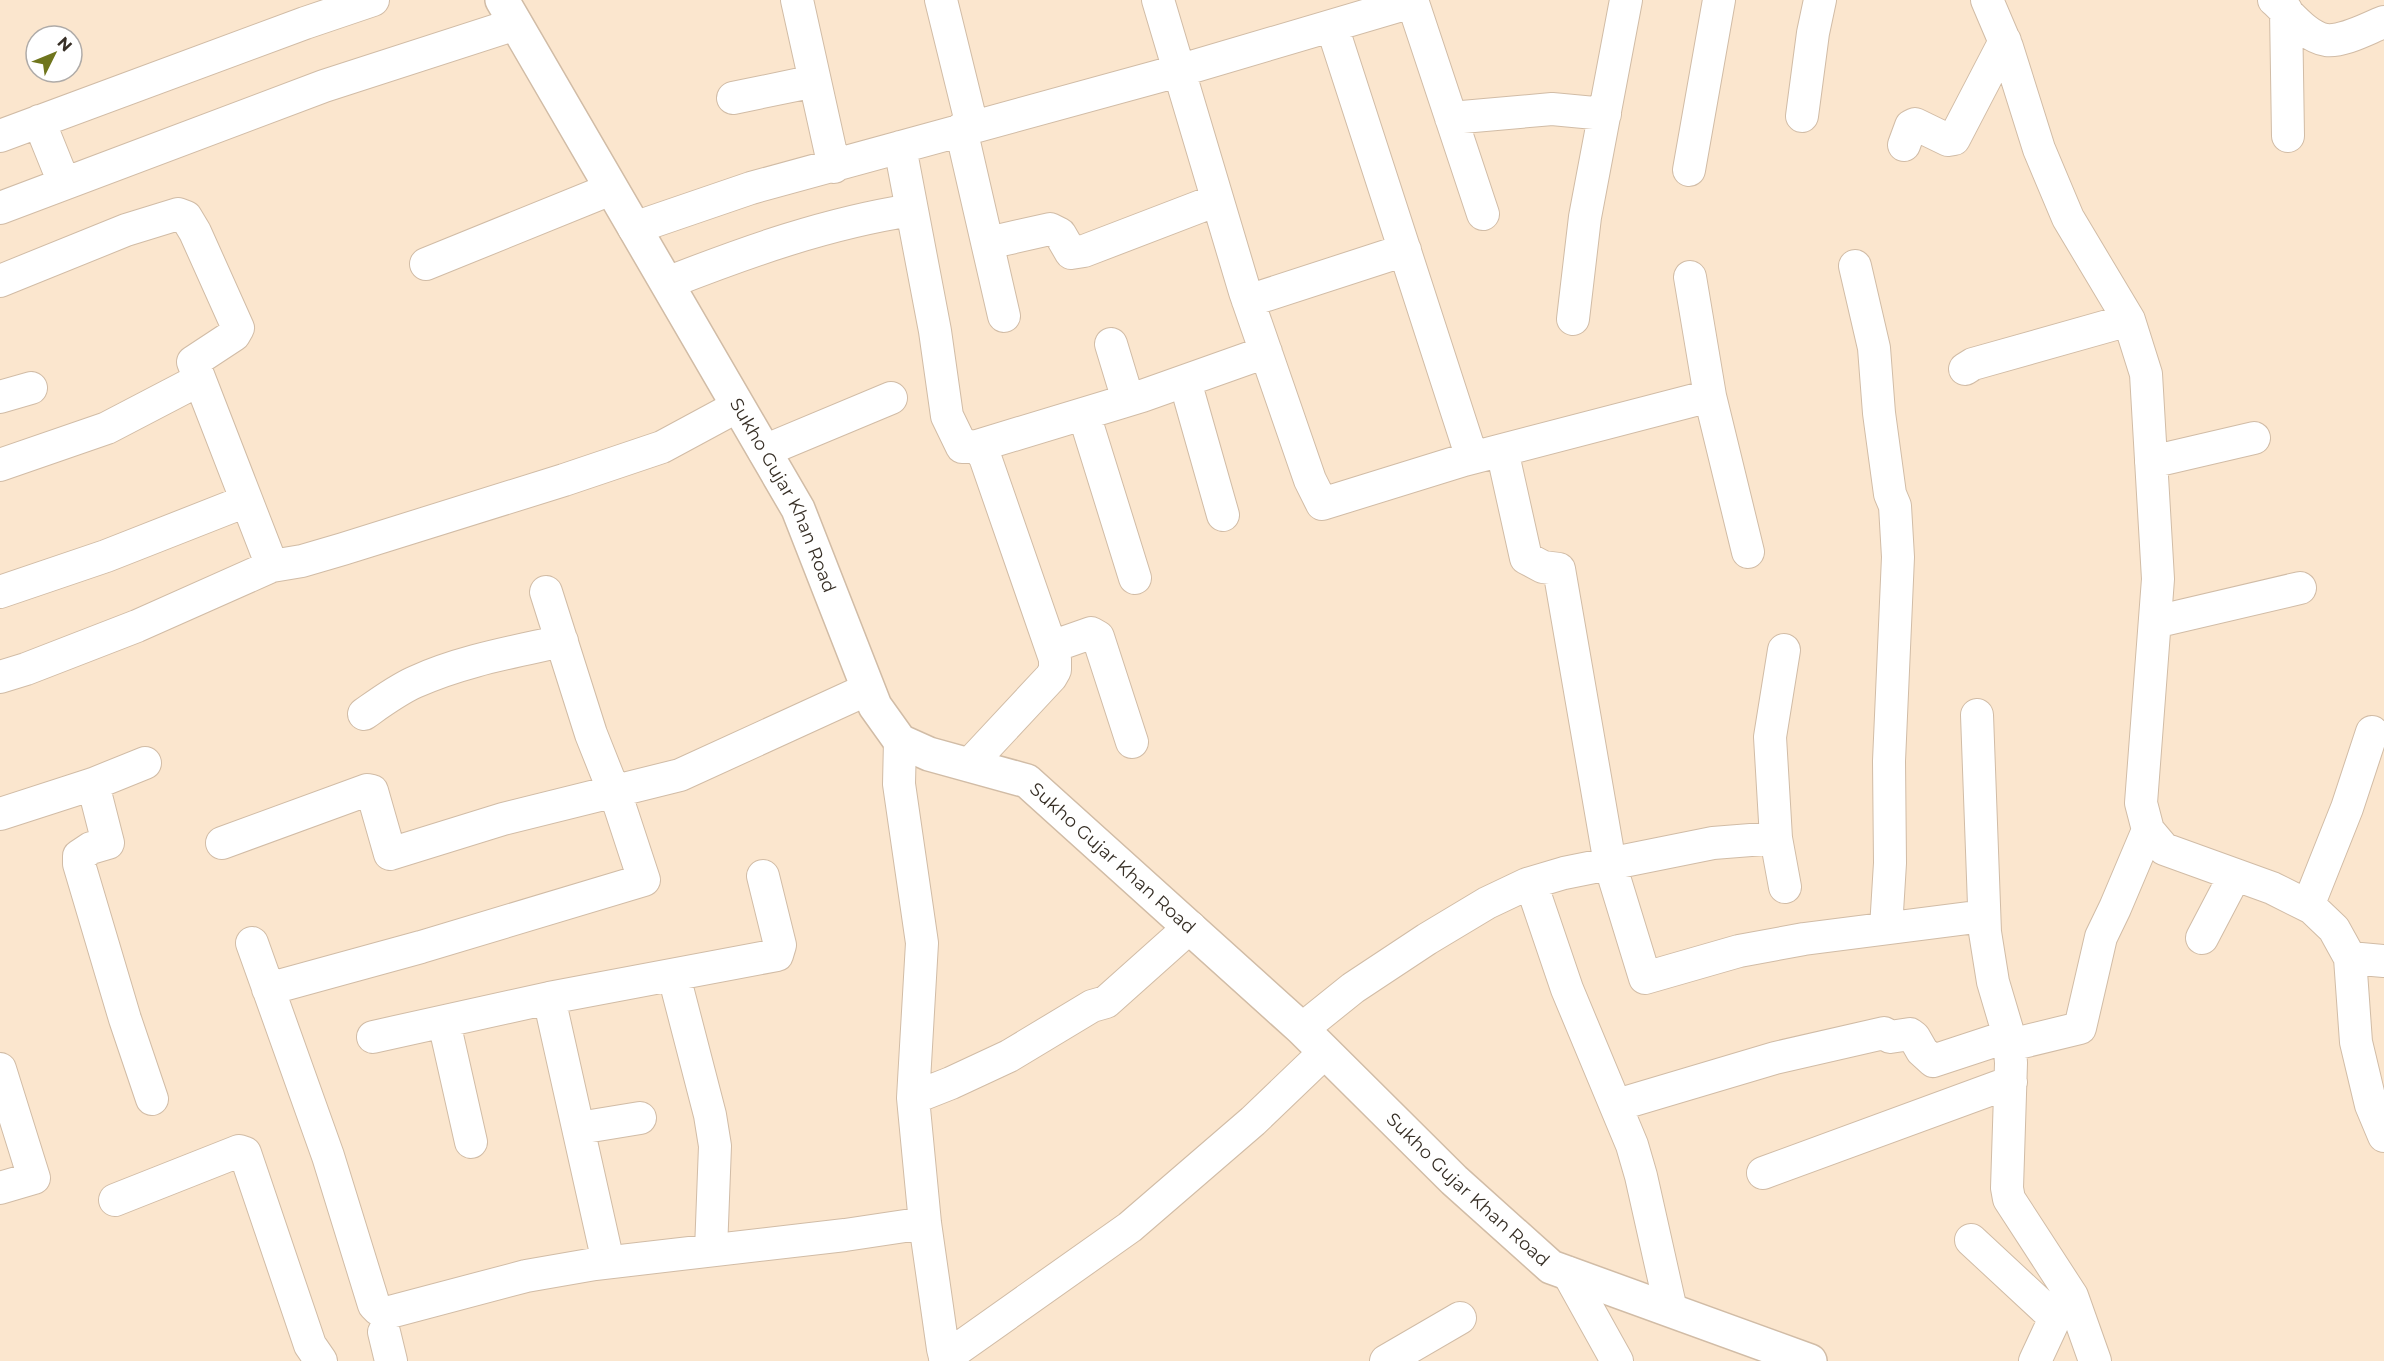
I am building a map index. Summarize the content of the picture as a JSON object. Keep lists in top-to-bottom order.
{
  "streets": {
    "main road": ["Sukho Gujar Khan Road"]
  },
  "north": "top right"
}
